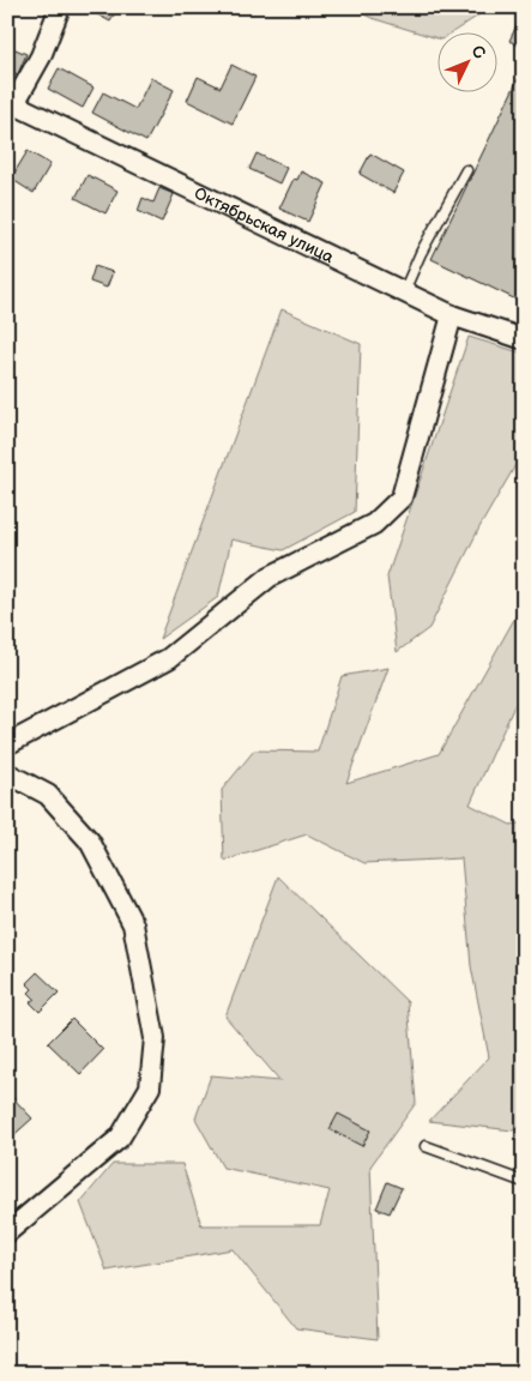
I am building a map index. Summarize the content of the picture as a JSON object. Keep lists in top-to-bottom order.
{
  "streets": {
    "street": ["Октябрьская улица"]
  },
  "north": "top right"
}
